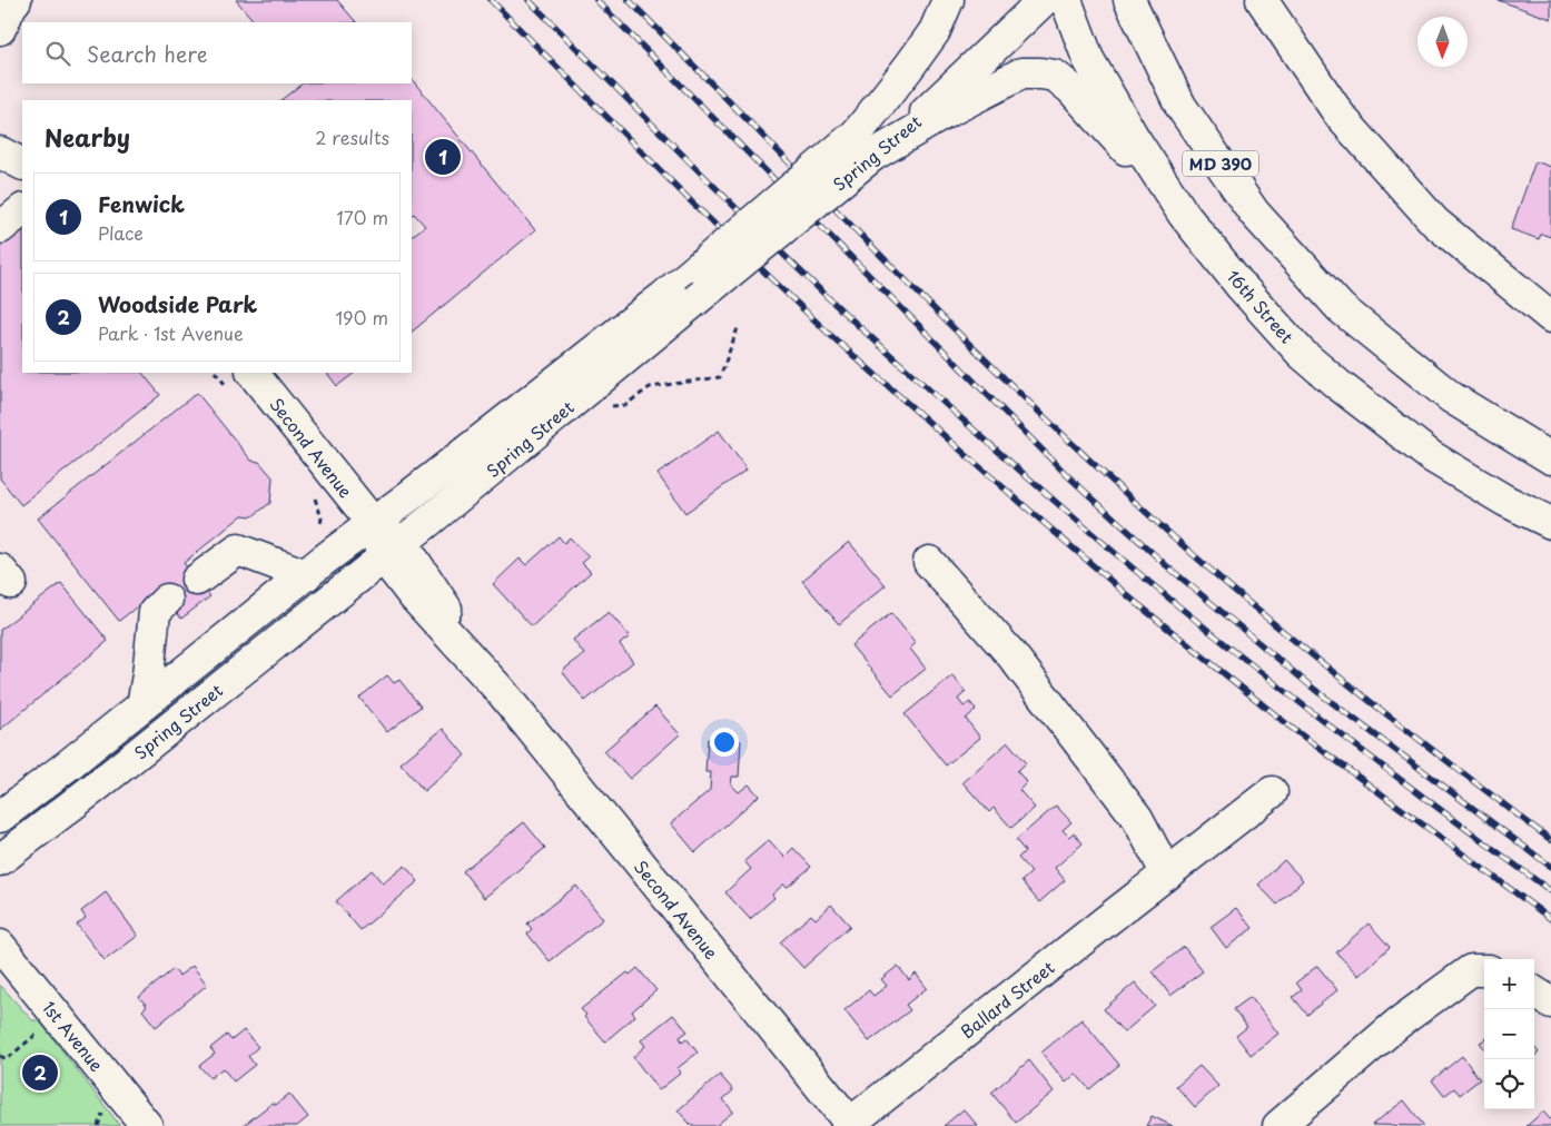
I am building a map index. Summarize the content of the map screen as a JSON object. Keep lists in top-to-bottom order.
{
  "streets": {
    "main road": [
      "Spring Street",
      "MD 390",
      "16th Street",
      "Second Avenue",
      "Ballard Street",
      "1st Avenue"
    ]
  },
  "crossings": [
    ["Spring Street", "Second Avenue"],
    ["Second Avenue", "Ballard Street"]
  ],
  "north": "bottom",
  "page": {
    "search": "Search here",
    "heading": ["Nearby", "2 results"],
    "pins": ["1", "2"],
    "list": [
      {
        "mark": "1",
        "name": "Fenwick",
        "note": "Place",
        "value": "170 m"
      },
      {
        "mark": "2",
        "name": "Woodside Park",
        "note": "Park · 1st Avenue",
        "value": "190 m"
      }
    ],
    "map_buttons": ["+", "−"]
  }
}
